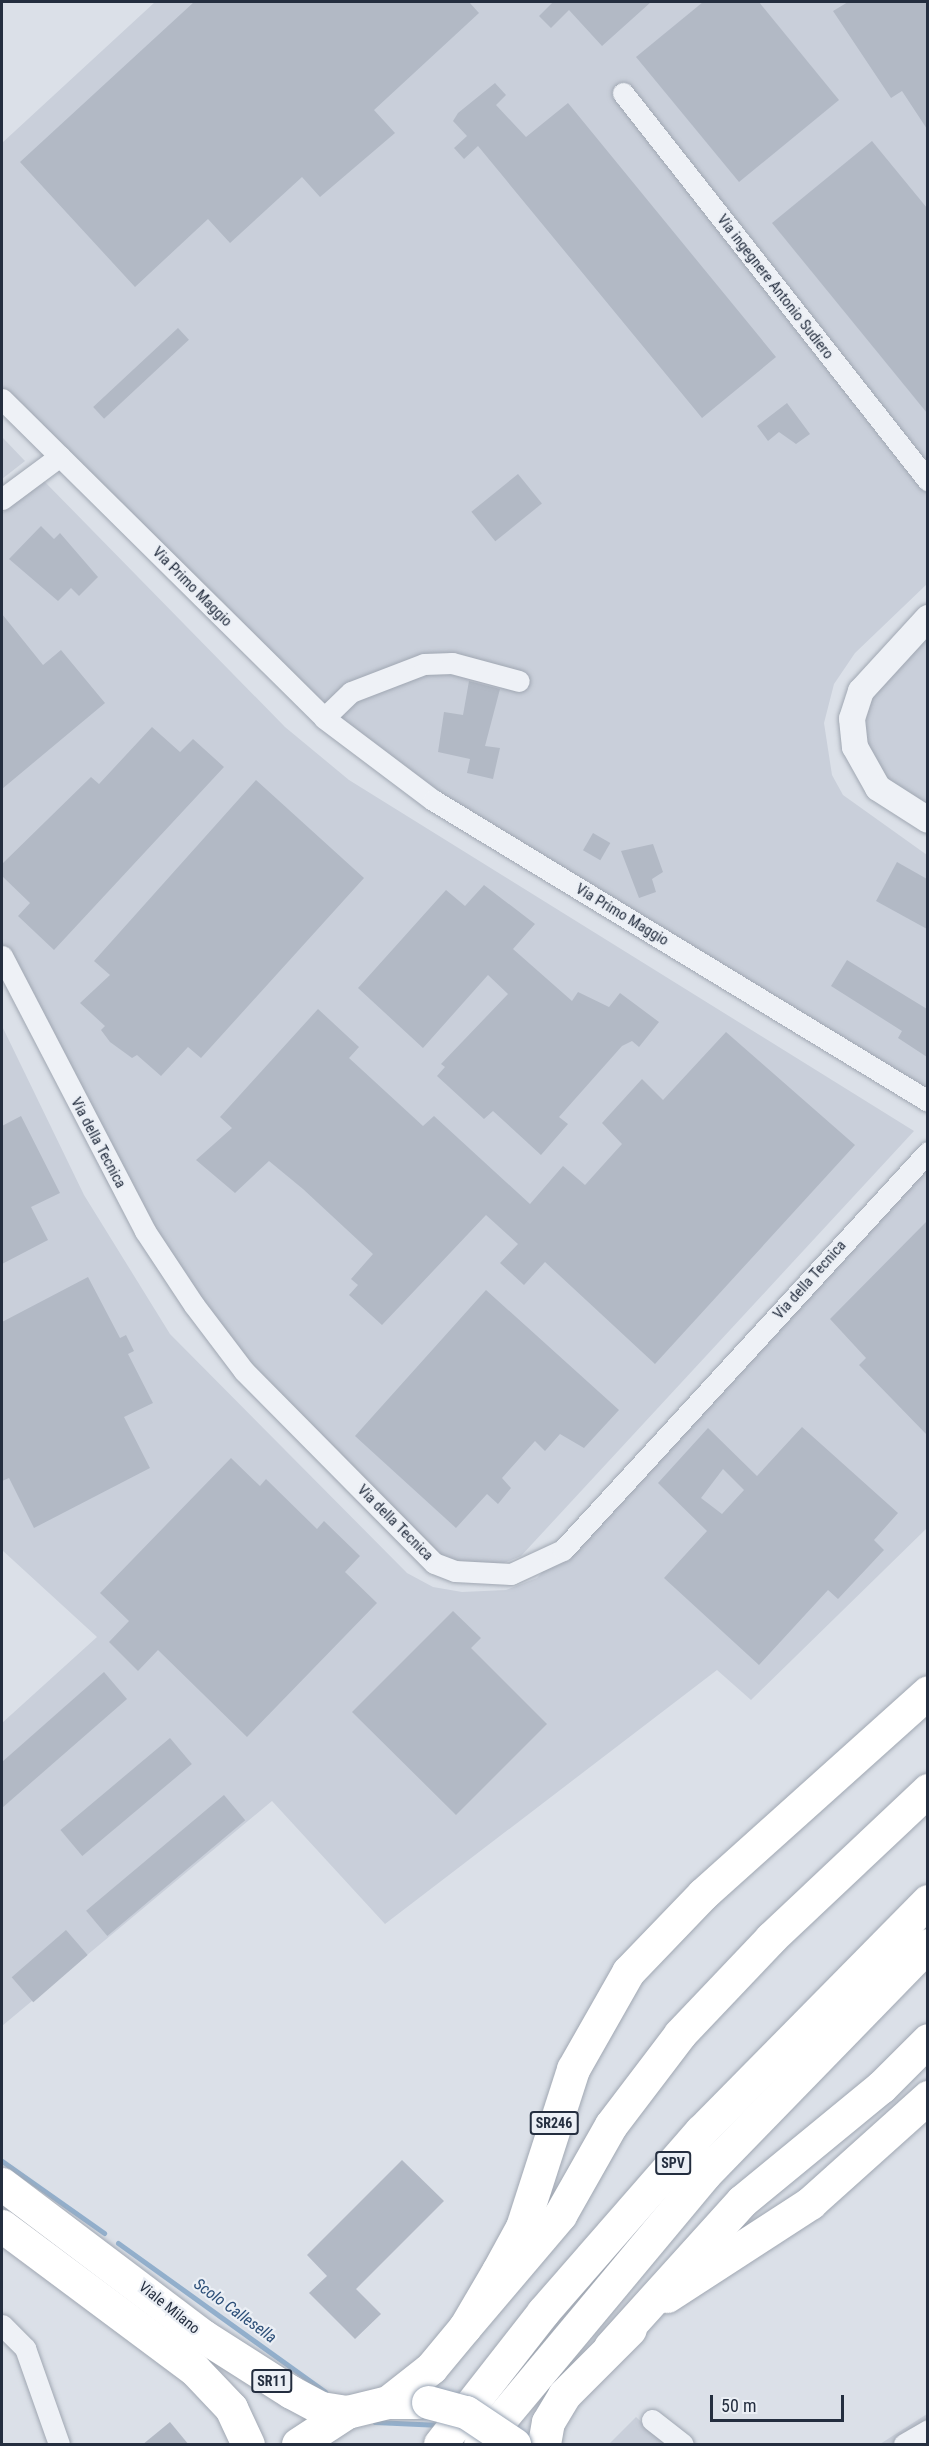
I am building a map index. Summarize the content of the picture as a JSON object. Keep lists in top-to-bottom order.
{
  "streets": {
    "main road": [
      "SR246",
      "SPV",
      "Viale Milano",
      "SR11"
    ],
    "street": ["Via ingegnere Antonio Sudiero", "Via Primo Maggio", "Via della Tecnica"]
  },
  "crossings": [
    ["SR246", "Viale Milano"]
  ],
  "water": ["Scolo Callesella"],
  "scale_bar": "50 m"
}
